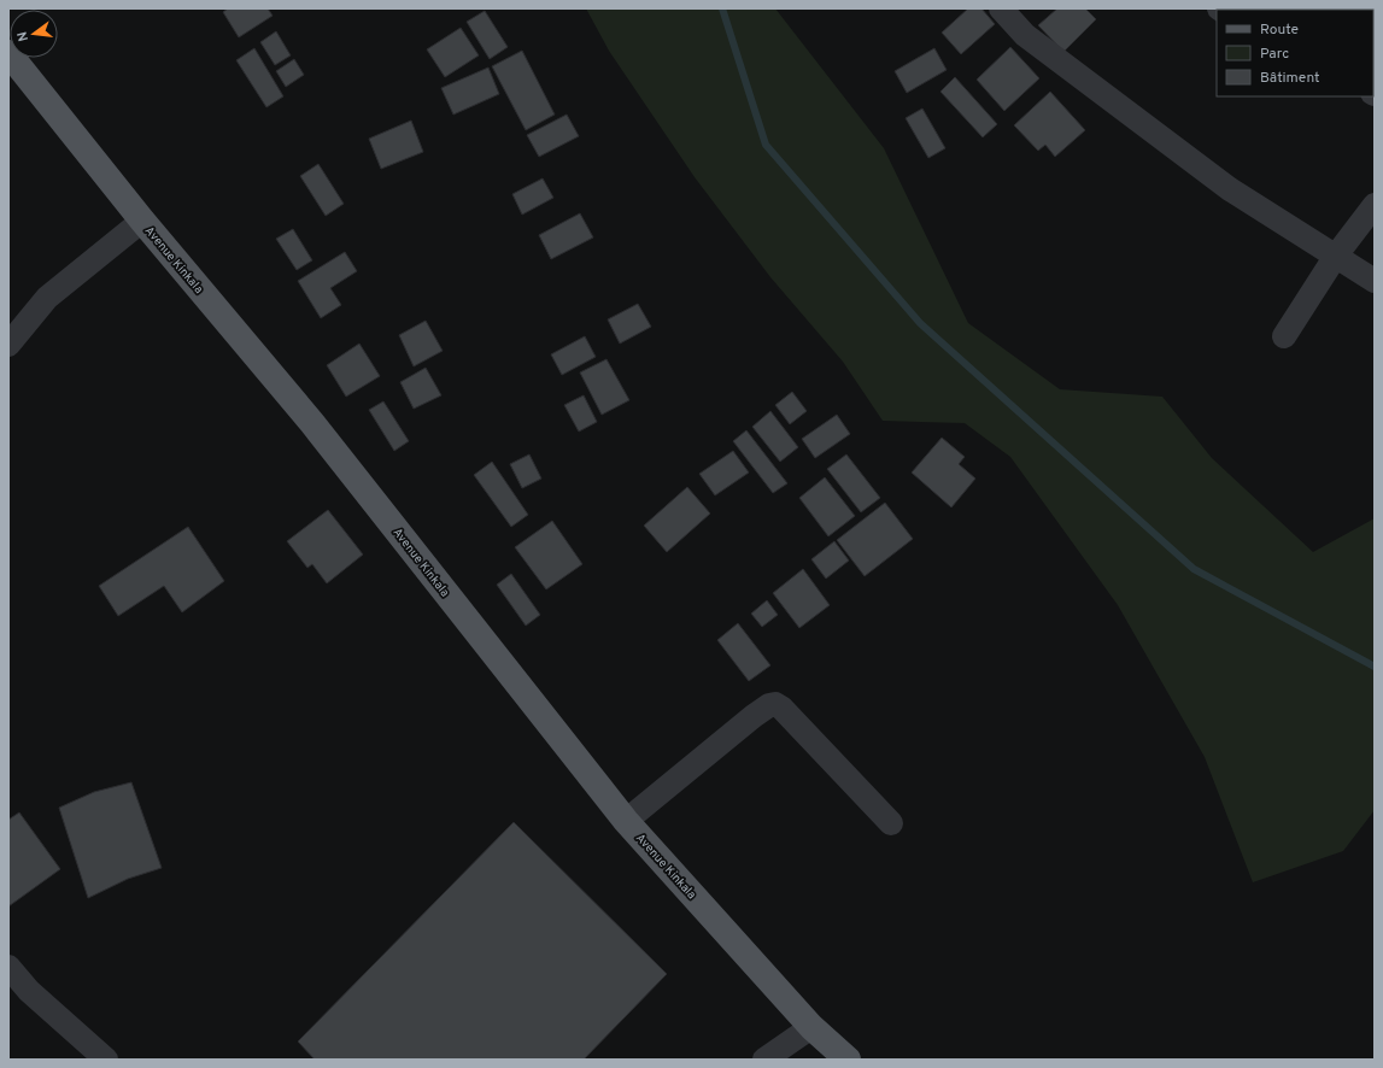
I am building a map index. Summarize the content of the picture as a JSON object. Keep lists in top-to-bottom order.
{
  "streets": {
    "main road": ["Avenue Kinkala"]
  },
  "legend": ["Route", "Parc", "Bâtiment"],
  "north": "left"
}
